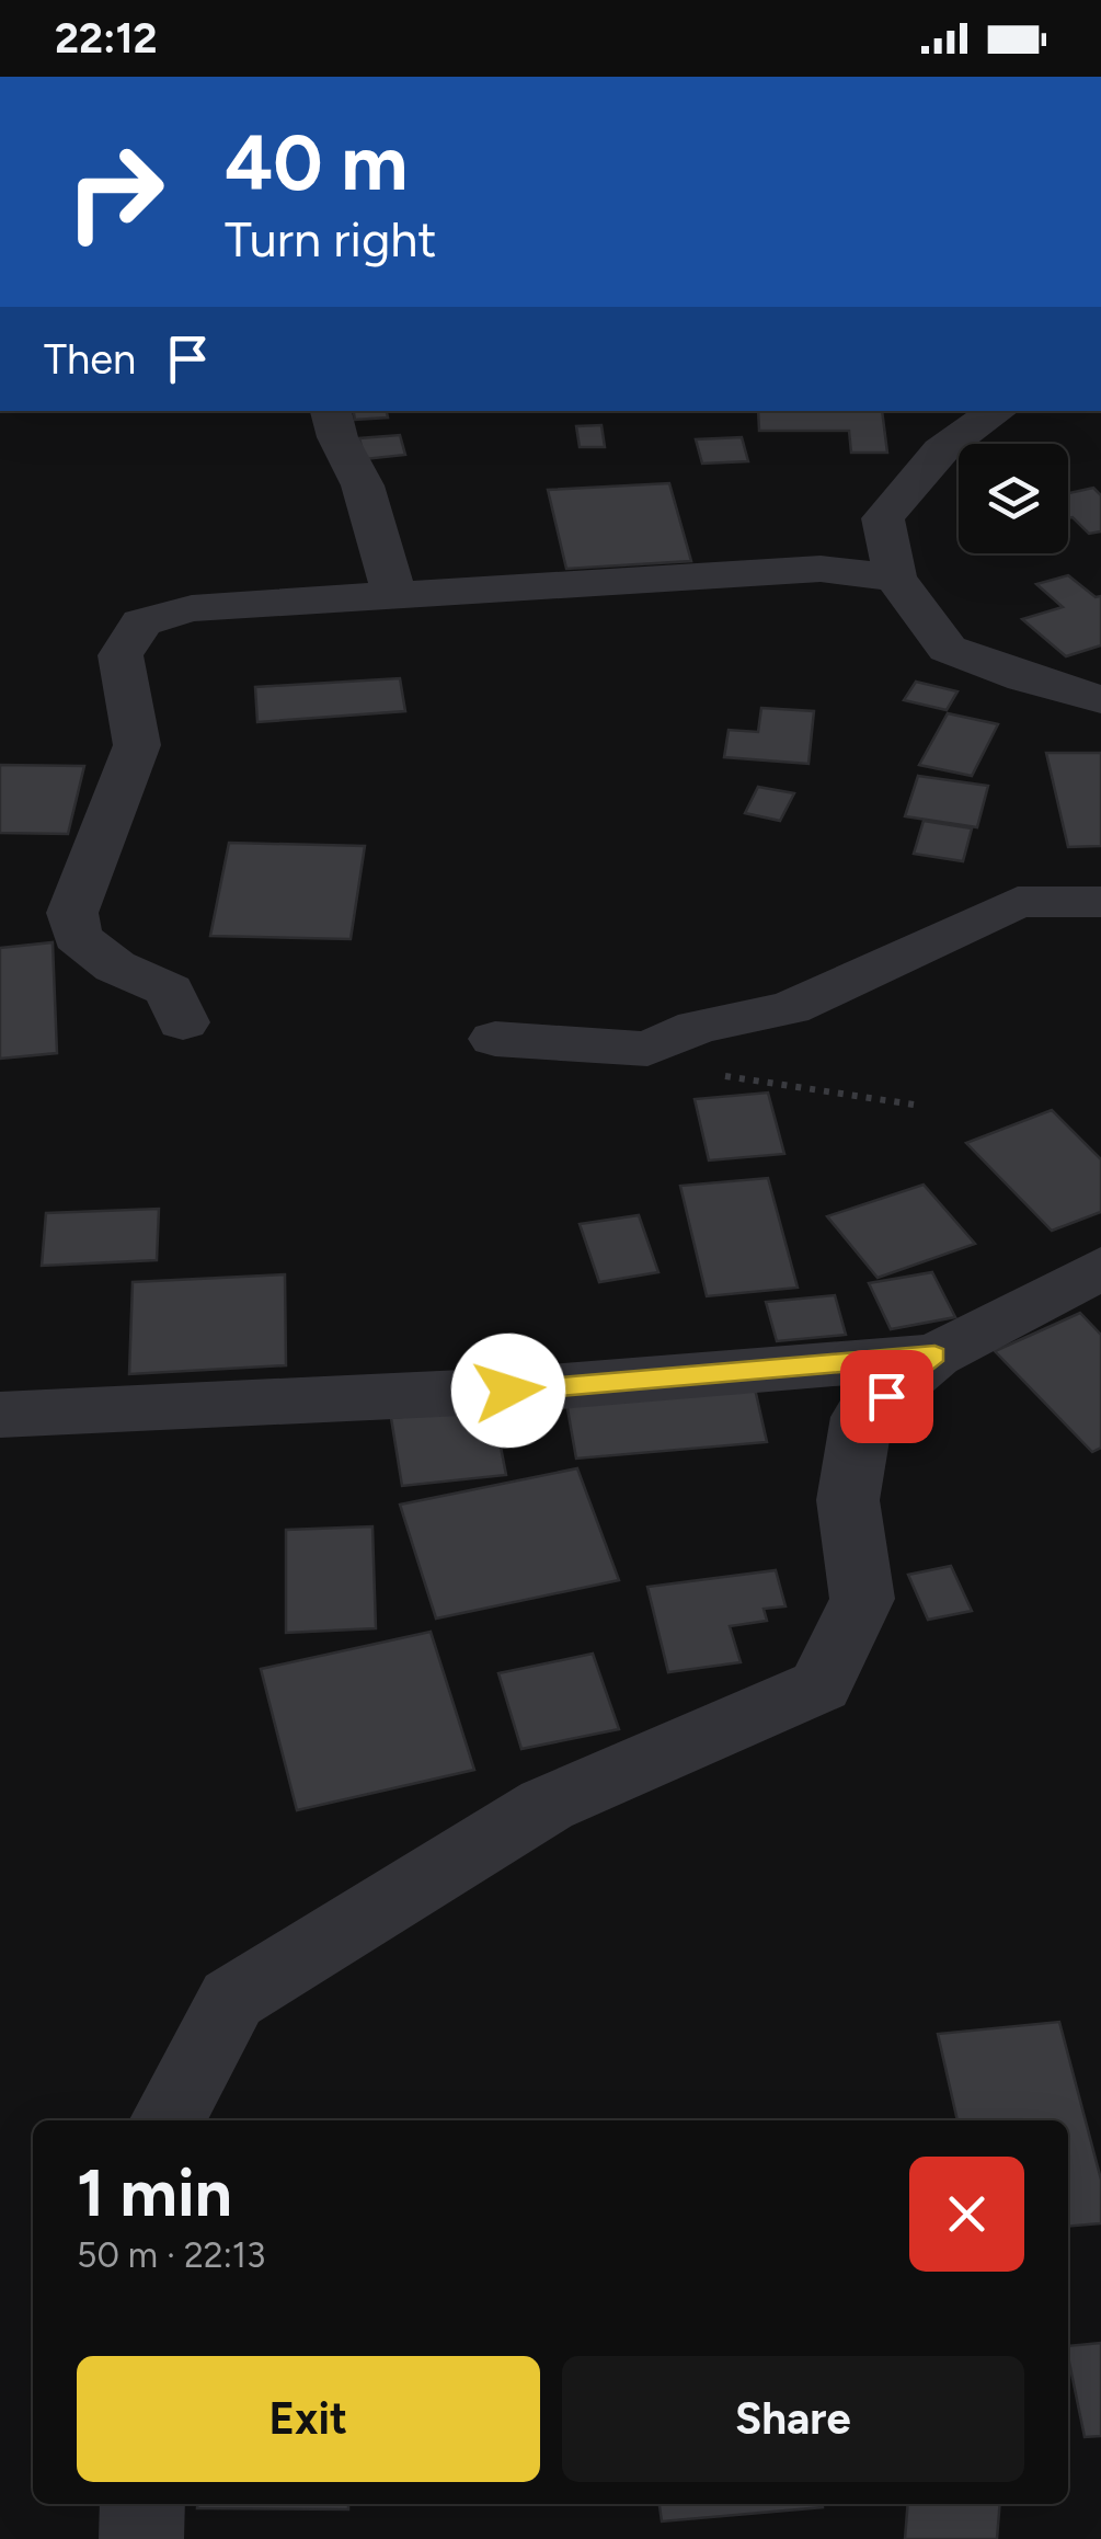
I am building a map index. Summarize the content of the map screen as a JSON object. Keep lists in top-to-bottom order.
{
  "page": {
    "status": "22:12",
    "turn": ["40 m", "Turn right"],
    "then": "Then",
    "heading": ["1 min", "50 m · 22:13"],
    "buttons": ["Exit", "Share"]
  }
}
